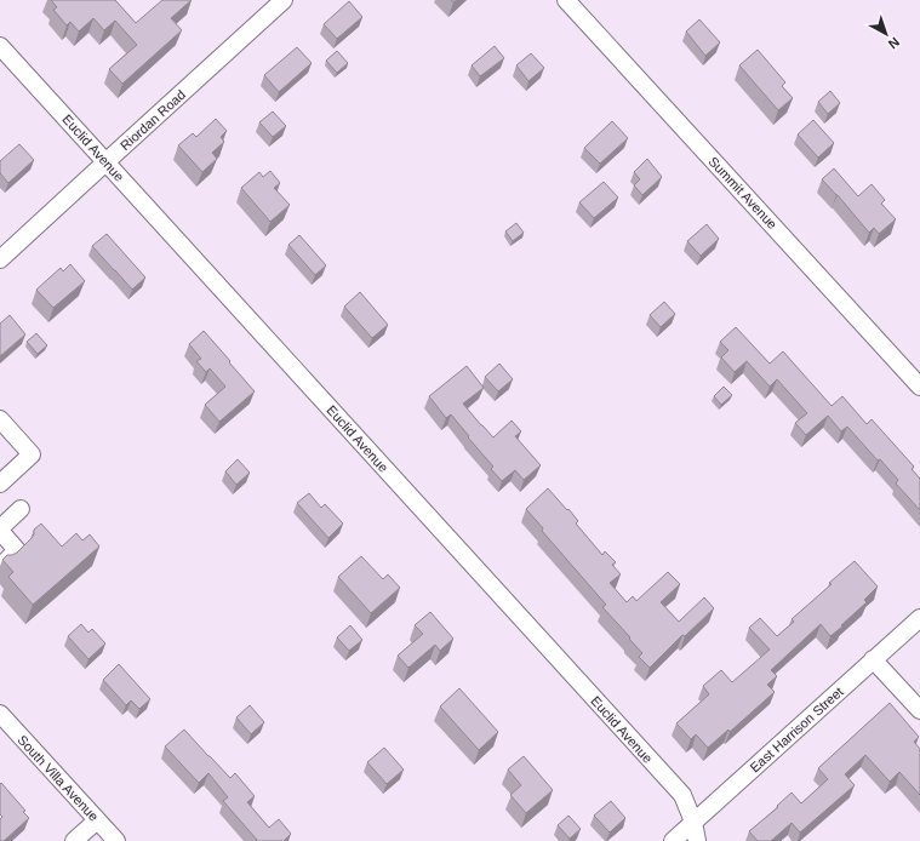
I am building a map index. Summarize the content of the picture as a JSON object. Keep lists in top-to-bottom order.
{
  "streets": {
    "street": [
      "Riordan Road",
      "Euclid Avenue",
      "Summit Avenue",
      "East Harrison Street",
      "South Villa Avenue"
    ]
  },
  "crossings": [
    ["Riordan Road", "Euclid Avenue"],
    ["Euclid Avenue", "East Harrison Street"]
  ],
  "north": "bottom right"
}
